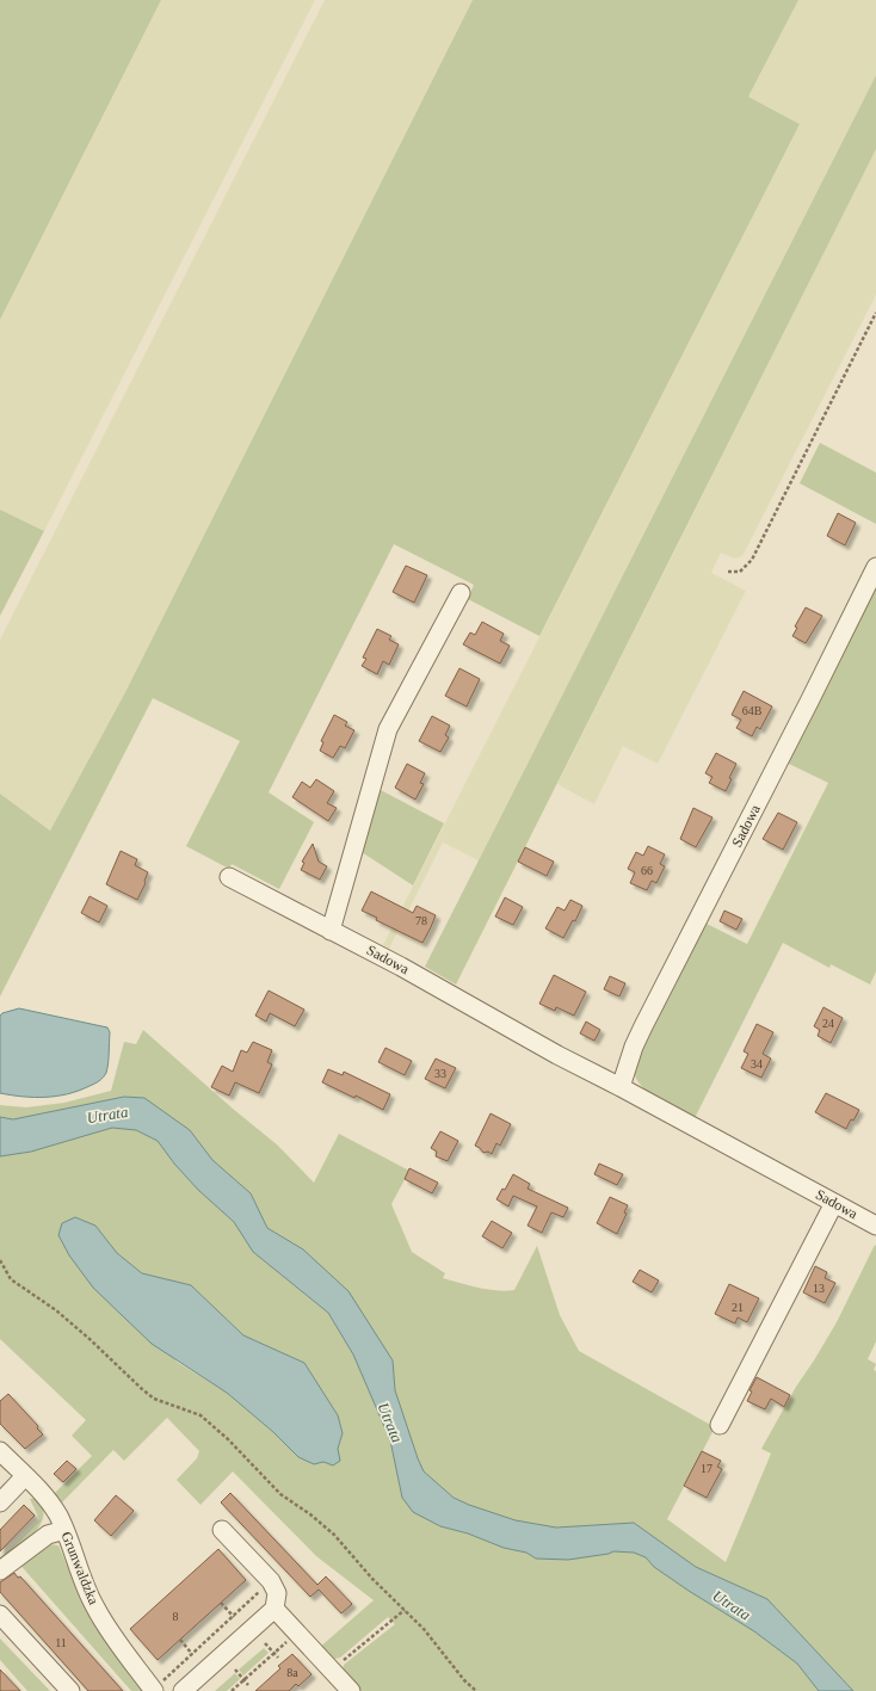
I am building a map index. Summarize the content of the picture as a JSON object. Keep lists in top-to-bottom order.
{
  "streets": {
    "street": ["Sadowa", "Grunwaldzka"]
  },
  "water": ["Utrata"],
  "house_numbers": [
    "64B",
    "66",
    "78",
    "24",
    "34",
    "33",
    "13",
    "21",
    "17",
    "8",
    "11",
    "8a"
  ]
}
